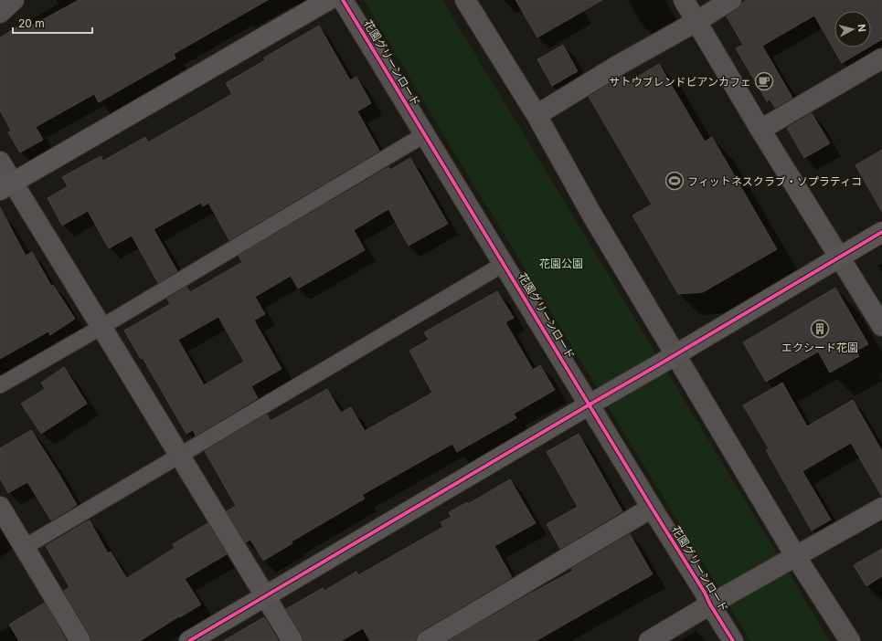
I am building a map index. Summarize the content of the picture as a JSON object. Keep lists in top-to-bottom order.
{
  "streets": {
    "street": ["花園グリーンロード"]
  },
  "parks": ["花園公園"],
  "places": {
    "cafe": ["サトウブレンドビアンカフェ"],
    "sports": ["フィットネスクラブ・ソプラティコ"],
    "building": ["エクシード花園"]
  },
  "scale_bar": "20 m",
  "north": "right"
}
